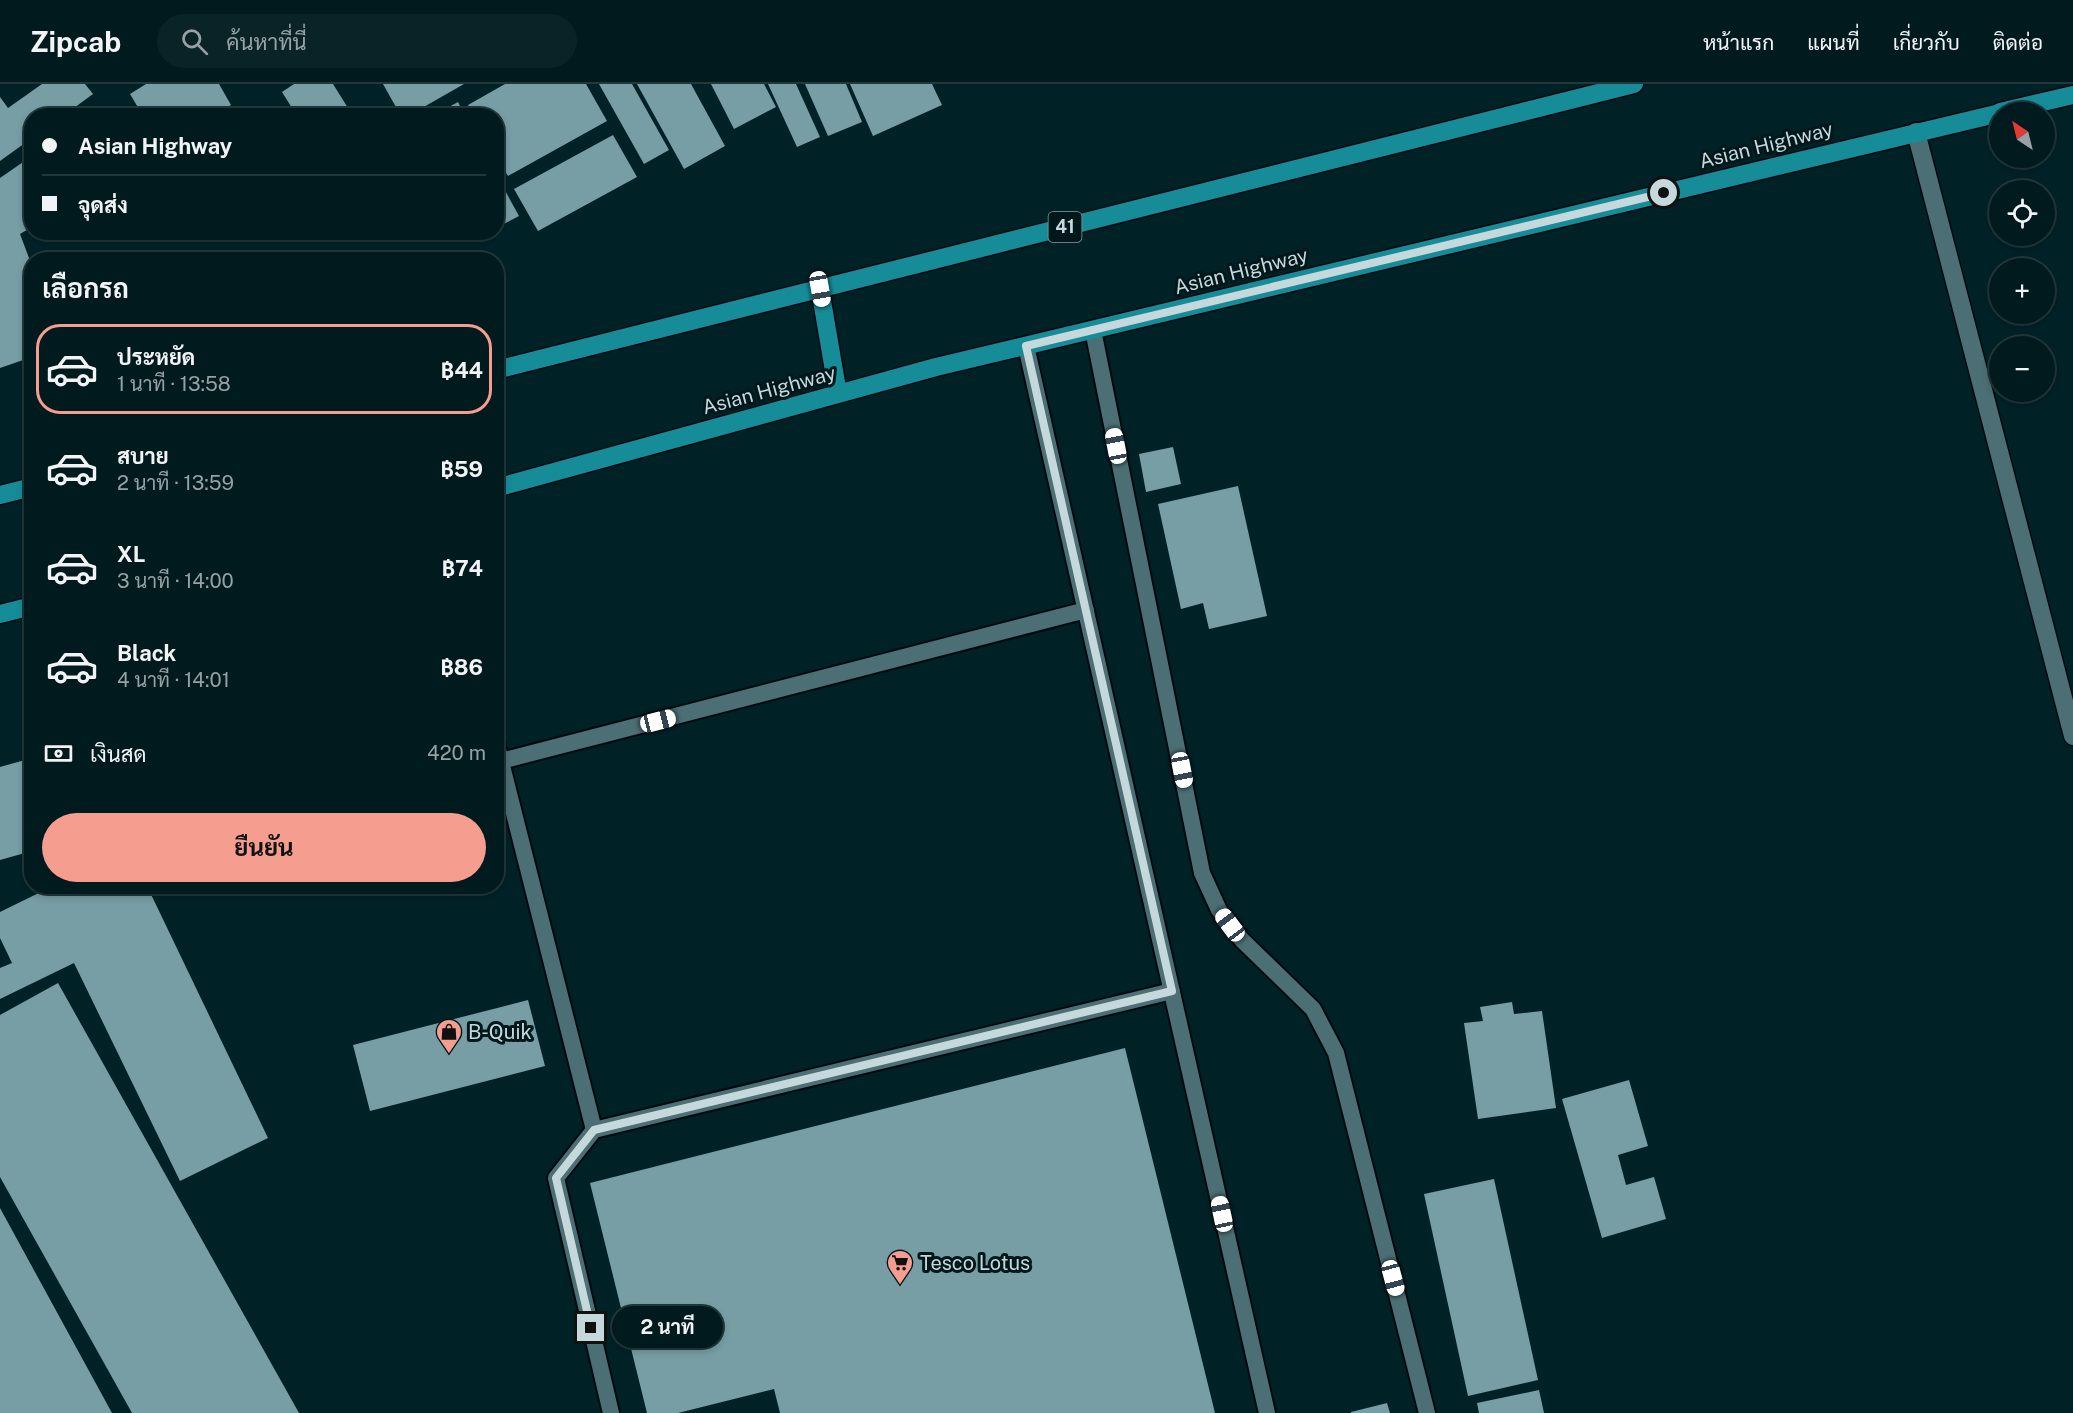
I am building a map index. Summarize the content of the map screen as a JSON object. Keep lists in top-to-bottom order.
{
  "streets": {
    "highway": ["Asian Highway", "41"]
  },
  "places": {
    "shop": ["B-Quik"],
    "supermarket": ["Tesco Lotus"]
  },
  "north": "top left",
  "page": {
    "header": "Zipcab",
    "search": "ค้นหาที่นี่",
    "nav": [
      "หน้าแรก",
      "แผนที่",
      "เกี่ยวกับ",
      "ติดต่อ"
    ],
    "map_buttons": ["+", "−"],
    "banner": ["Asian Highway", "จุดส่ง"],
    "heading": "เลือกรถ",
    "list": [
      {
        "name": "ประหยัด",
        "note": "1 นาที · 13:58",
        "value": "฿44"
      },
      {
        "name": "สบาย",
        "note": "2 นาที · 13:59",
        "value": "฿59"
      },
      {
        "name": "XL",
        "note": "3 นาที · 14:00",
        "value": "฿74"
      },
      {
        "name": "Black",
        "note": "4 นาที · 14:01",
        "value": "฿86"
      }
    ],
    "pay": ["เงินสด", "420 m"],
    "buttons": "ยืนยัน",
    "bubble": "2 นาที"
  }
}
